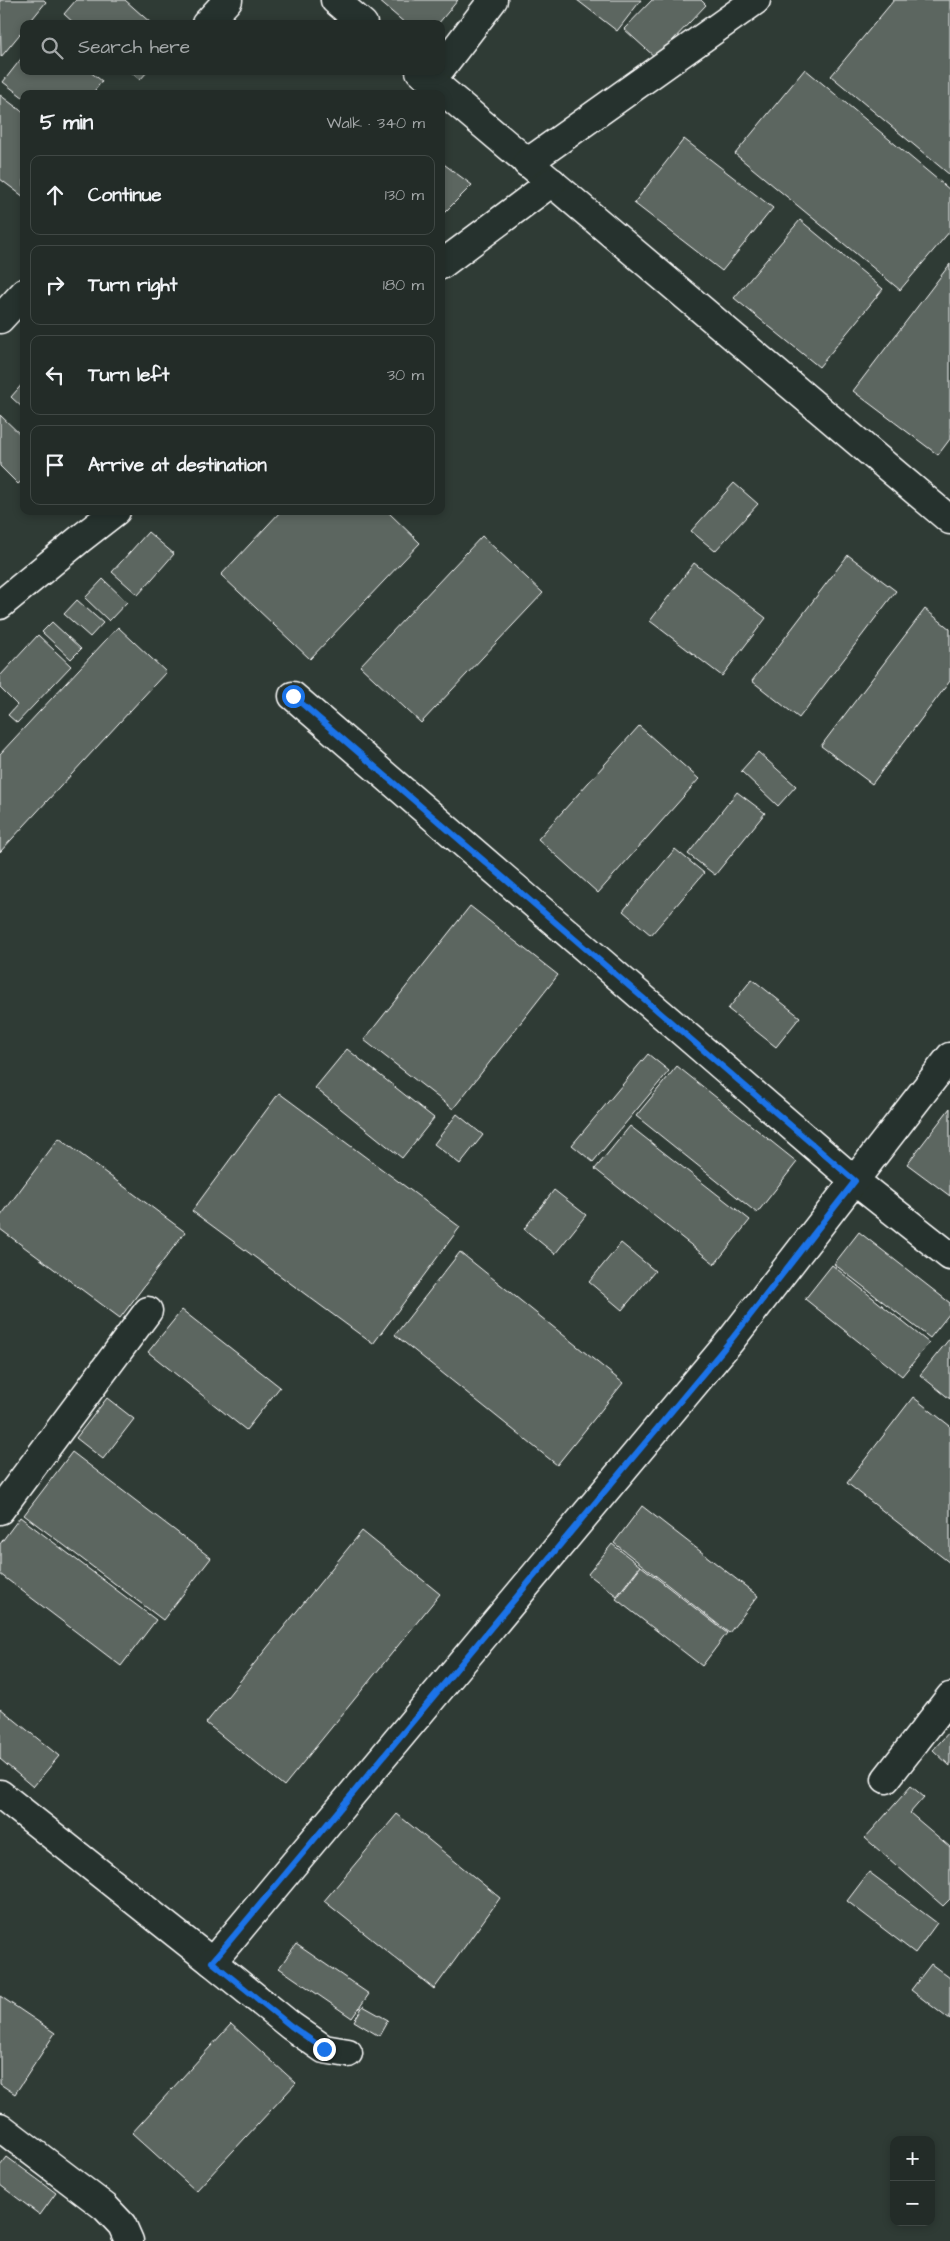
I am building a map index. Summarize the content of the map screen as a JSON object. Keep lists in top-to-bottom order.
{
  "page": {
    "search": "Search here",
    "heading": ["5 min", "Walk · 340 m"],
    "list": [
      ["Continue", "130 m"],
      ["Turn right", "180 m"],
      ["Turn left", "30 m"],
      "Arrive at destination"
    ],
    "map_buttons": ["+", "−"]
  }
}
